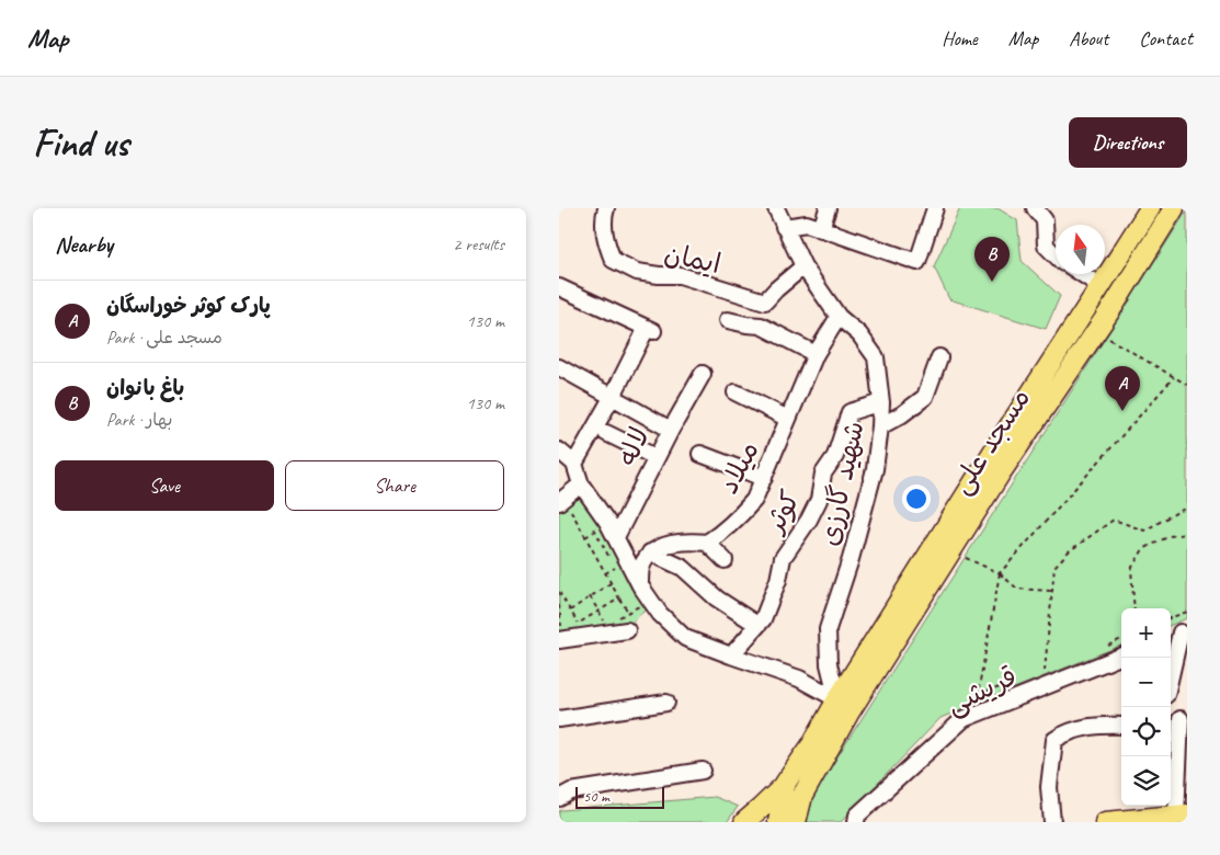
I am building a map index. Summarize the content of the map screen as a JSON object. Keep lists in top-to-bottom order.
{
  "streets": {
    "main road": ["مسجد علی"],
    "street": [
      "ایمان",
      "لاله",
      "میلاد",
      "شهید گارزی",
      "کوثر",
      "قریشی"
    ]
  },
  "crossings": [
    ["ایمان", "شهید گارزی"],
    ["مسجد علی", "شهید گارزی"],
    ["میلاد", "شهید گارزی"],
    ["شهید گارزی", "کوثر"]
  ],
  "scale_bar": "50 m",
  "north": "top",
  "page": {
    "header": "Map",
    "nav": [
      "Home",
      "Map",
      "About",
      "Contact"
    ],
    "buttons": [
      "Directions",
      ["Save", "Share"]
    ],
    "title": "Find us",
    "heading": ["Nearby", "2 results"],
    "pins": ["B", "A"],
    "list": [
      {
        "mark": "A",
        "name": "پارک کوثر خوراسگان",
        "note": "Park · مسجد علی",
        "value": "130 m"
      },
      {
        "mark": "B",
        "name": "باغ بانوان",
        "note": "Park · بهار",
        "value": "130 m"
      }
    ],
    "map_buttons": ["+", "−"],
    "scale": "50 m"
  }
}
